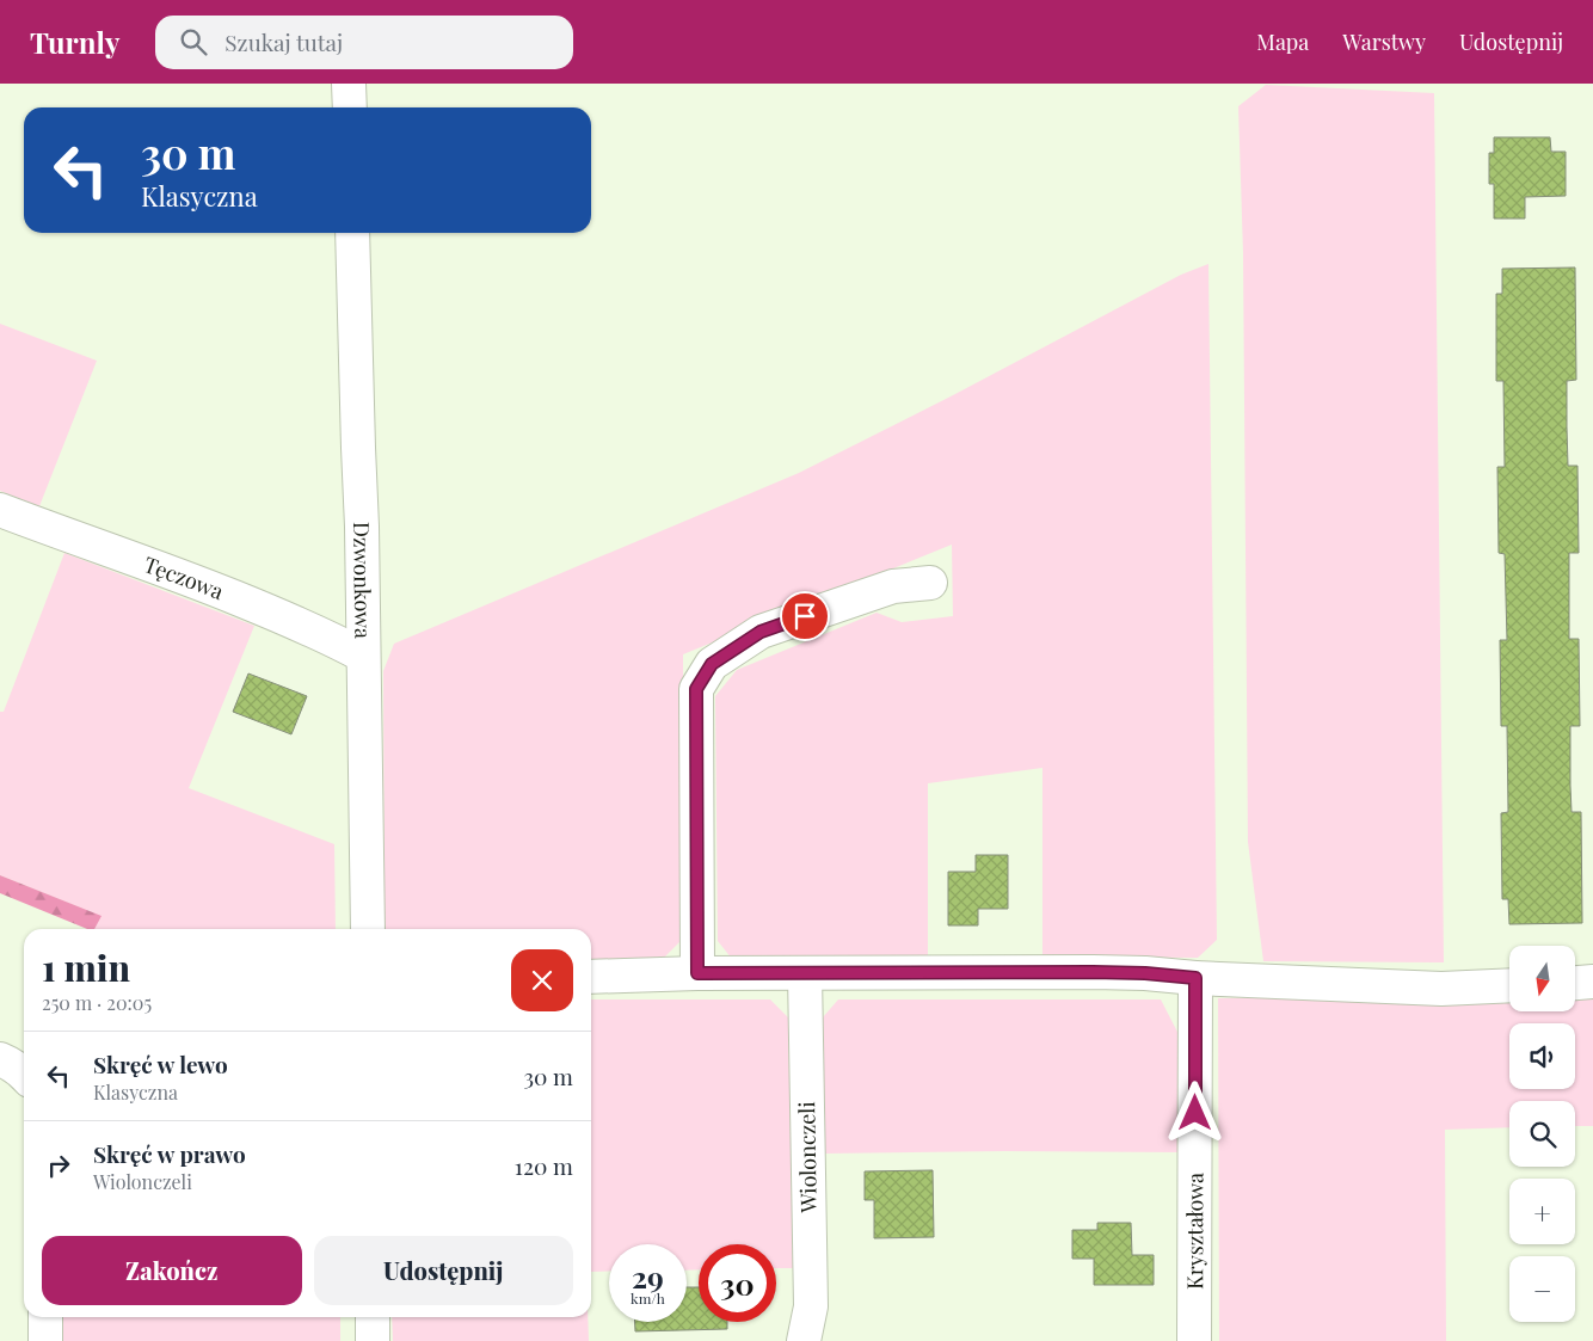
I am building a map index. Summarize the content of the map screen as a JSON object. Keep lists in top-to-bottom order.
{
  "streets": {
    "street": [
      "Tęczowa",
      "Dzwonkowa",
      "Wiolonczeli",
      "Kryształowa"
    ]
  },
  "crossings": [
    ["Tęczowa", "Dzwonkowa"]
  ],
  "north": "bottom",
  "page": {
    "header": "Turnly",
    "search": "Szukaj tutaj",
    "nav": ["Mapa", "Warstwy", "Udostępnij"],
    "turn": ["30 m", "Klasyczna"],
    "heading": ["1 min", "250 m · 20:05"],
    "map_buttons": ["+", "−"],
    "list": [
      {
        "name": "Skręć w lewo",
        "note": "Klasyczna",
        "value": "30 m"
      },
      {
        "name": "Skręć w prawo",
        "note": "Wiolonczeli",
        "value": "120 m"
      }
    ],
    "buttons": ["Zakończ", "Udostępnij"],
    "speed": "29 km/h",
    "limit": "30"
  }
}
